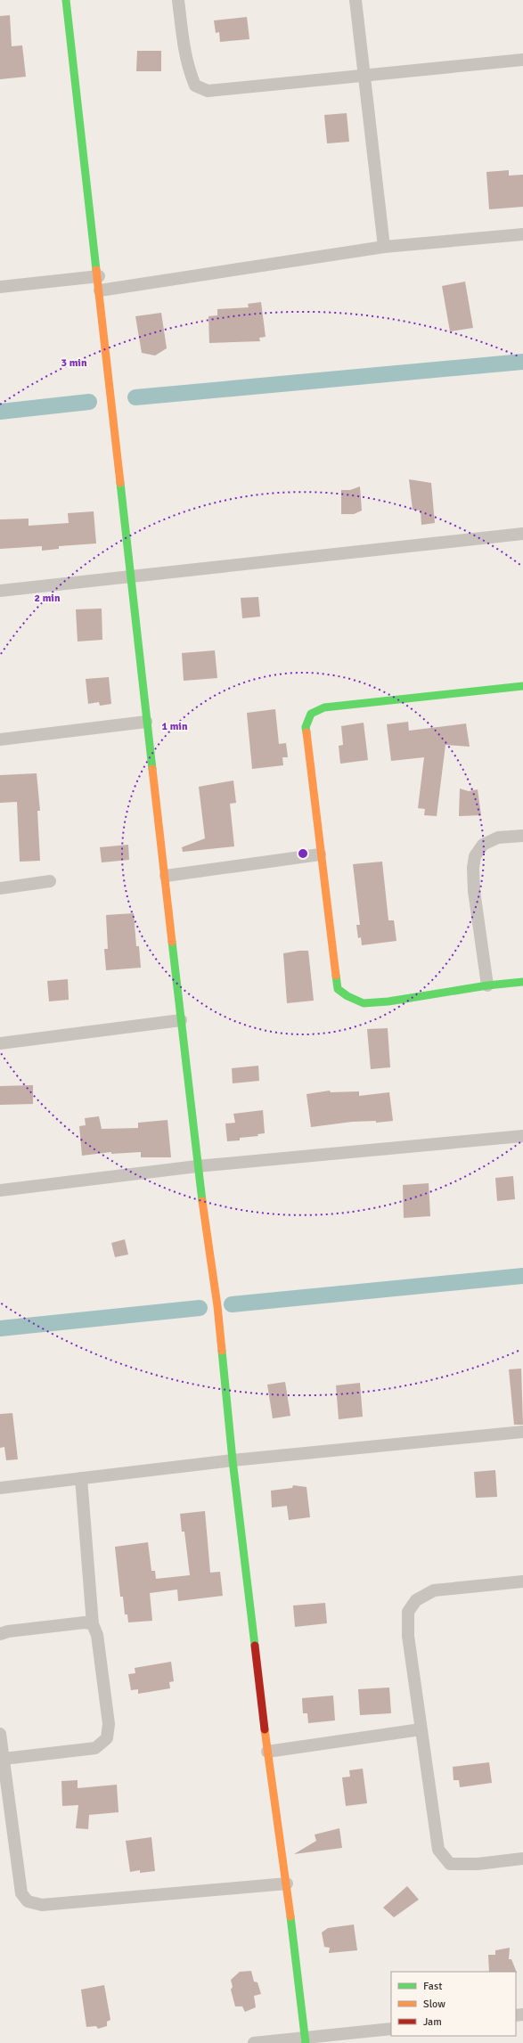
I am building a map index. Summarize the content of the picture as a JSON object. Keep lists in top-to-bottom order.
{
  "legend": ["Fast", "Slow", "Jam"],
  "rings": ["3 min", "2 min", "1 min"]
}
